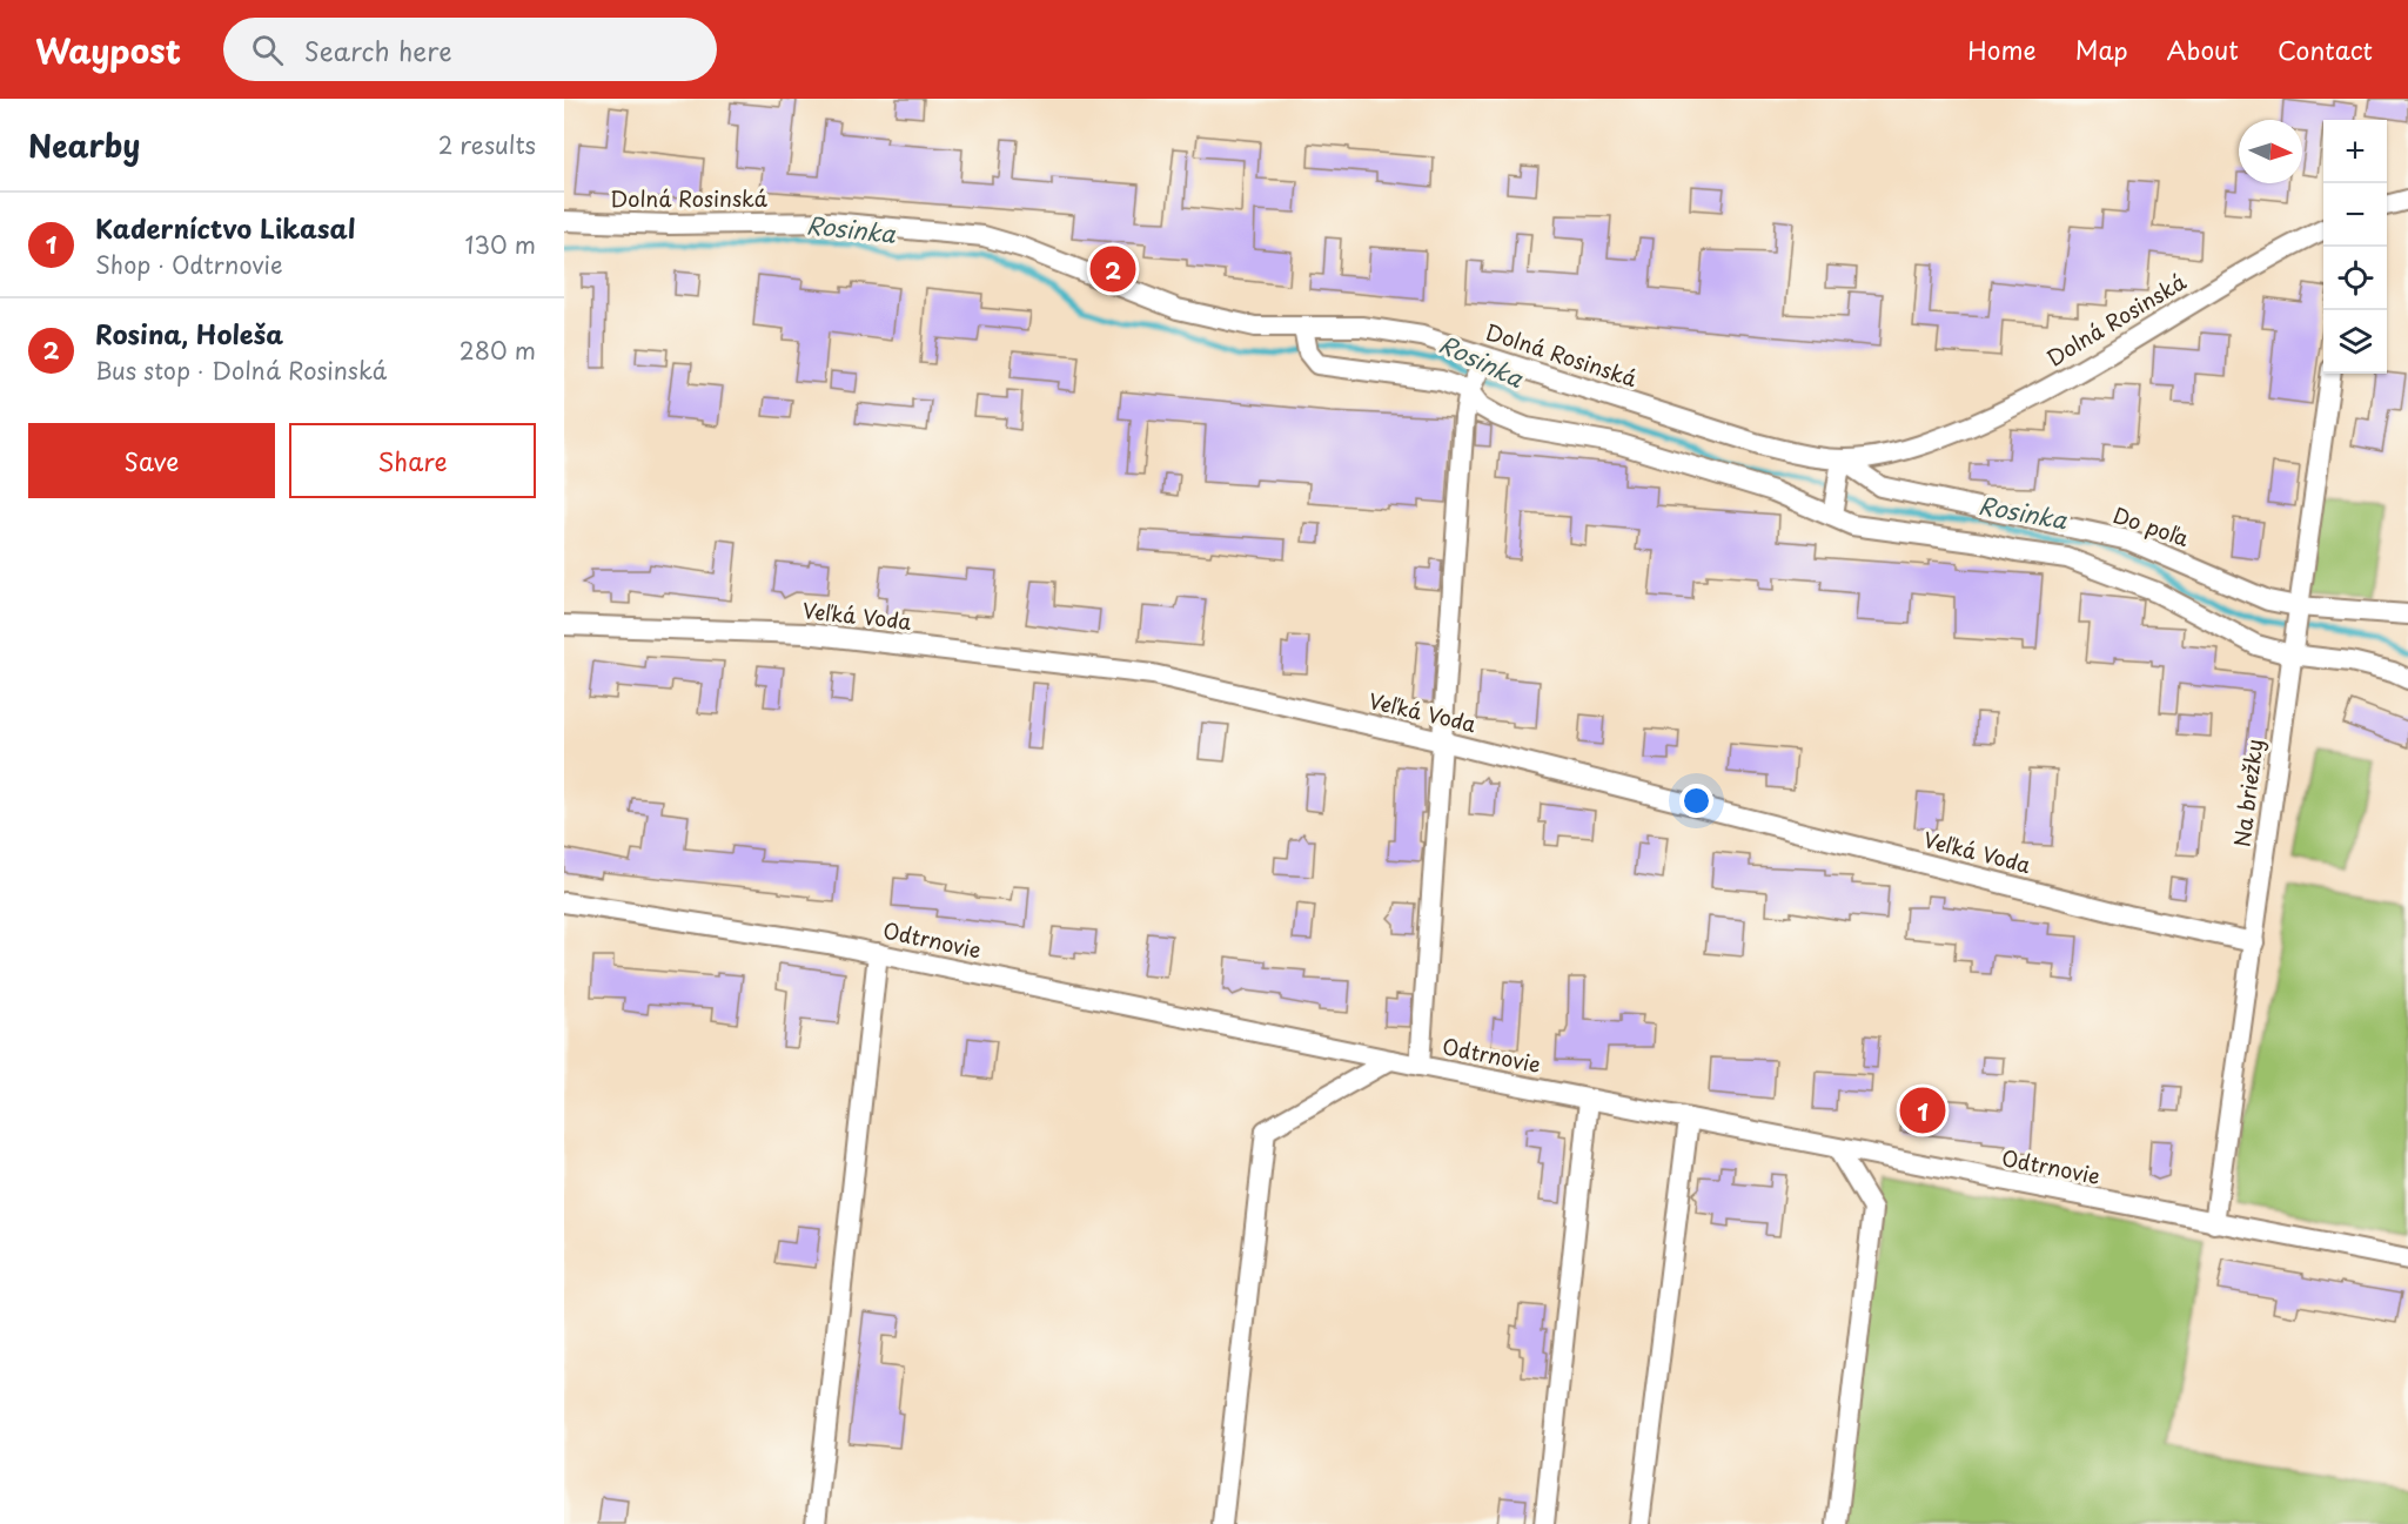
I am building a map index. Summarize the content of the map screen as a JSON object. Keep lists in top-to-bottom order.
{
  "streets": {
    "street": [
      "Dolná Rosinská",
      "Do poľa",
      "Veľká Voda",
      "Na briežky",
      "Odtrnovie"
    ]
  },
  "crossings": [
    ["Dolná Rosinská", "Do poľa"],
    ["Do poľa", "Na briežky"],
    ["Veľká Voda", "Na briežky"],
    ["Na briežky", "Odtrnovie"]
  ],
  "water": ["Rosinka"],
  "north": "right",
  "page": {
    "header": "Waypost",
    "search": "Search here",
    "nav": [
      "Home",
      "Map",
      "About",
      "Contact"
    ],
    "heading": ["Nearby", "2 results"],
    "map_buttons": ["+", "−"],
    "list": [
      {
        "mark": "1",
        "name": "Kaderníctvo Likasal",
        "note": "Shop · Odtrnovie",
        "value": "130 m"
      },
      {
        "mark": "2",
        "name": "Rosina, Holeša",
        "note": "Bus stop · Dolná Rosinská",
        "value": "280 m"
      }
    ],
    "pins": ["2", "1"],
    "buttons": ["Save", "Share"]
  }
}
